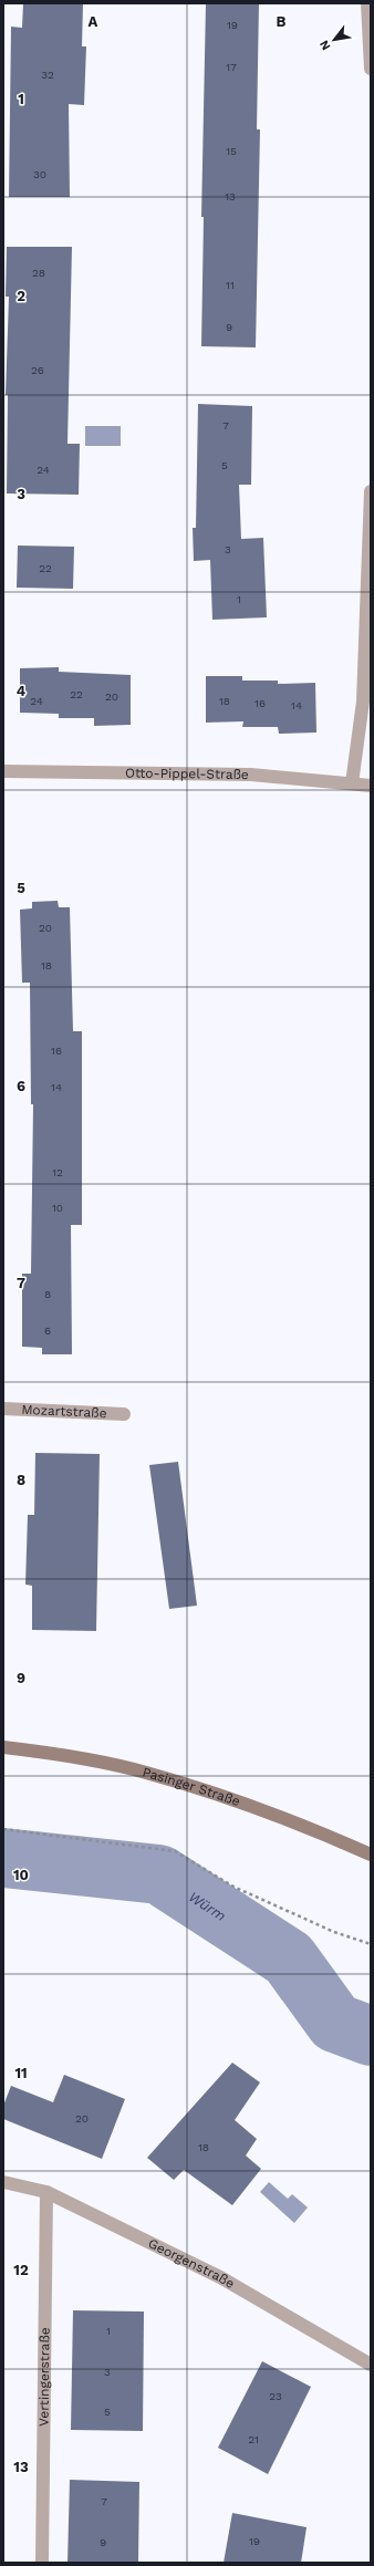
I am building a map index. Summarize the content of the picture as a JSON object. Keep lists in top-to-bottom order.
{
  "streets": {
    "main road": ["Pasinger Straße"],
    "street": [
      "Otto-Pippel-Straße",
      "Mozartstraße",
      "Georgenstraße",
      "Vertingerstraße"
    ]
  },
  "crossings": [
    ["Georgenstraße", "Vertingerstraße"]
  ],
  "water": ["Würm"],
  "house_numbers": [
    "19",
    "17",
    "32",
    "15",
    "30",
    "13",
    "28",
    "11",
    "9",
    "26",
    "7",
    "5",
    "24",
    "3",
    "22",
    "1",
    "22",
    "20",
    "24",
    "18",
    "16",
    "14",
    "20",
    "18",
    "16",
    "14",
    "12",
    "10",
    "8",
    "6",
    "20",
    "18",
    "1",
    "3",
    "23",
    "5",
    "21",
    "7",
    "19",
    "9"
  ],
  "north": "bottom left",
  "grid": {
    "columns": ["A", "B"],
    "rows": [
      "1",
      "2",
      "3",
      "4",
      "5",
      "6",
      "7",
      "8",
      "9",
      "10",
      "11",
      "12",
      "13"
    ]
  }
}
